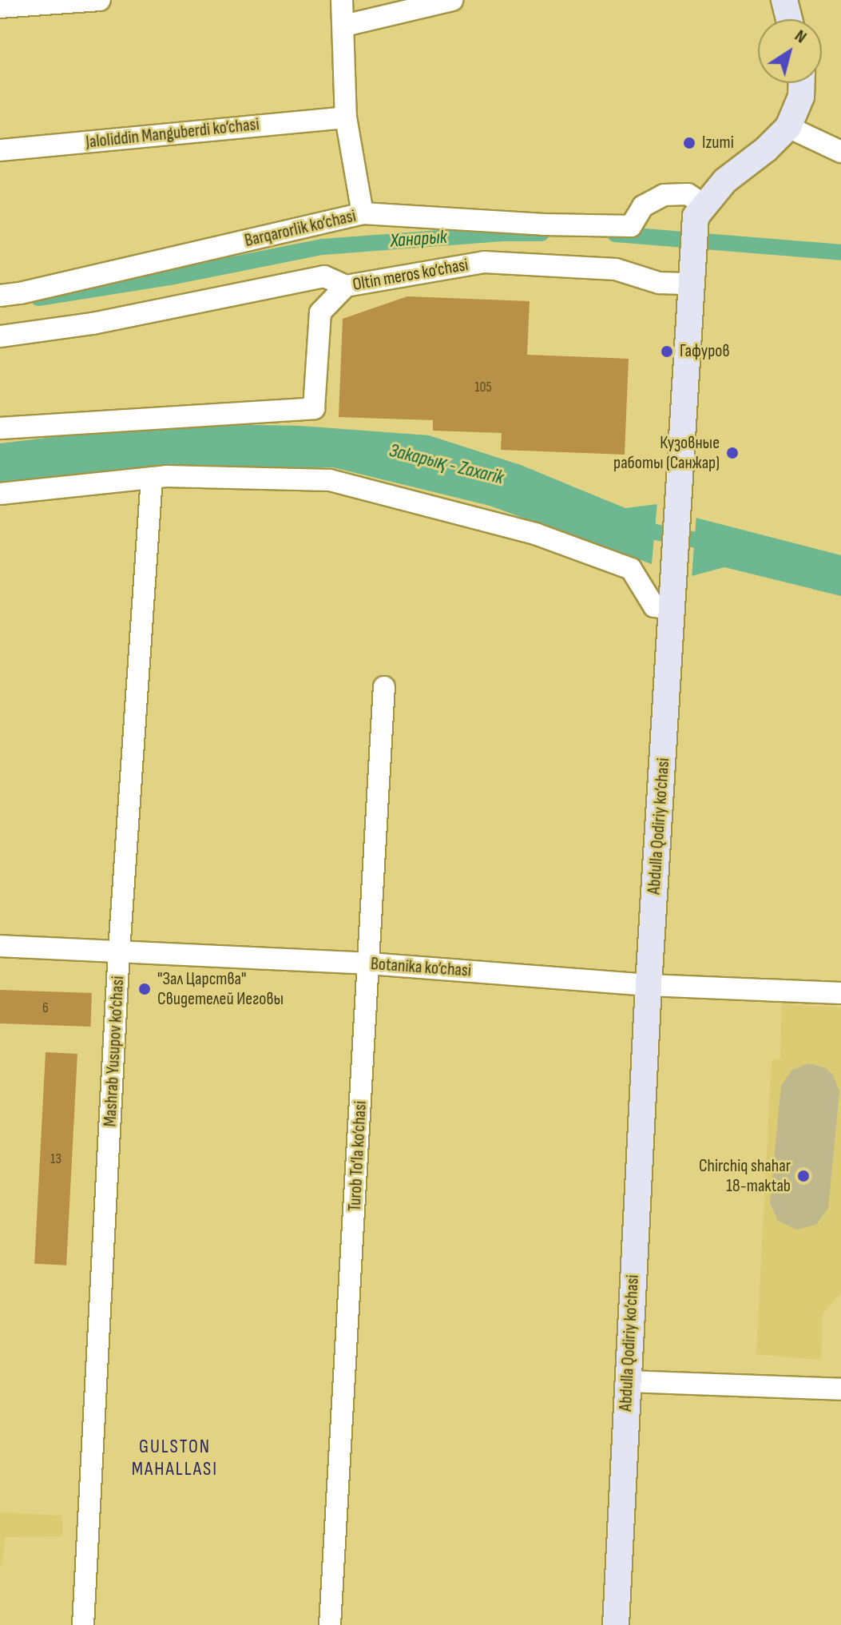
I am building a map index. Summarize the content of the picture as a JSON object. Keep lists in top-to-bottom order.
{
  "streets": {
    "main road": ["Abdulla Qodiriy ko‘chasi"],
    "street": [
      "Jaloliddin Manguberdi ko‘chasi",
      "Barqarorlik ko‘chasi",
      "Oltin meros ko‘chasi",
      "Botanika ko‘chasi",
      "Mashrab Yusupov ko‘chasi",
      "Turob To‘la ko‘chasi"
    ]
  },
  "crossings": [
    ["Barqarorlik ko‘chasi", "Abdulla Qodiriy ko‘chasi"],
    ["Oltin meros ko‘chasi", "Abdulla Qodiriy ko‘chasi"],
    ["Abdulla Qodiriy ko‘chasi", "Botanika ko‘chasi"],
    ["Botanika ko‘chasi", "Mashrab Yusupov ko‘chasi"],
    ["Botanika ko‘chasi", "Turob To‘la ko‘chasi"]
  ],
  "districts": ["GULSTON MAHALLASI"],
  "water": ["Ханарык", "Закарық - Zaxarik"],
  "places": [
    "Izumi",
    "Гафуров",
    "Кузовные работы (Санжар)",
    "\"Зал Царства\" Свидетелей Иеговы",
    "Chirchiq shahar 18-maktab"
  ],
  "house_numbers": ["105", "6", "13"],
  "north": "top right"
}
